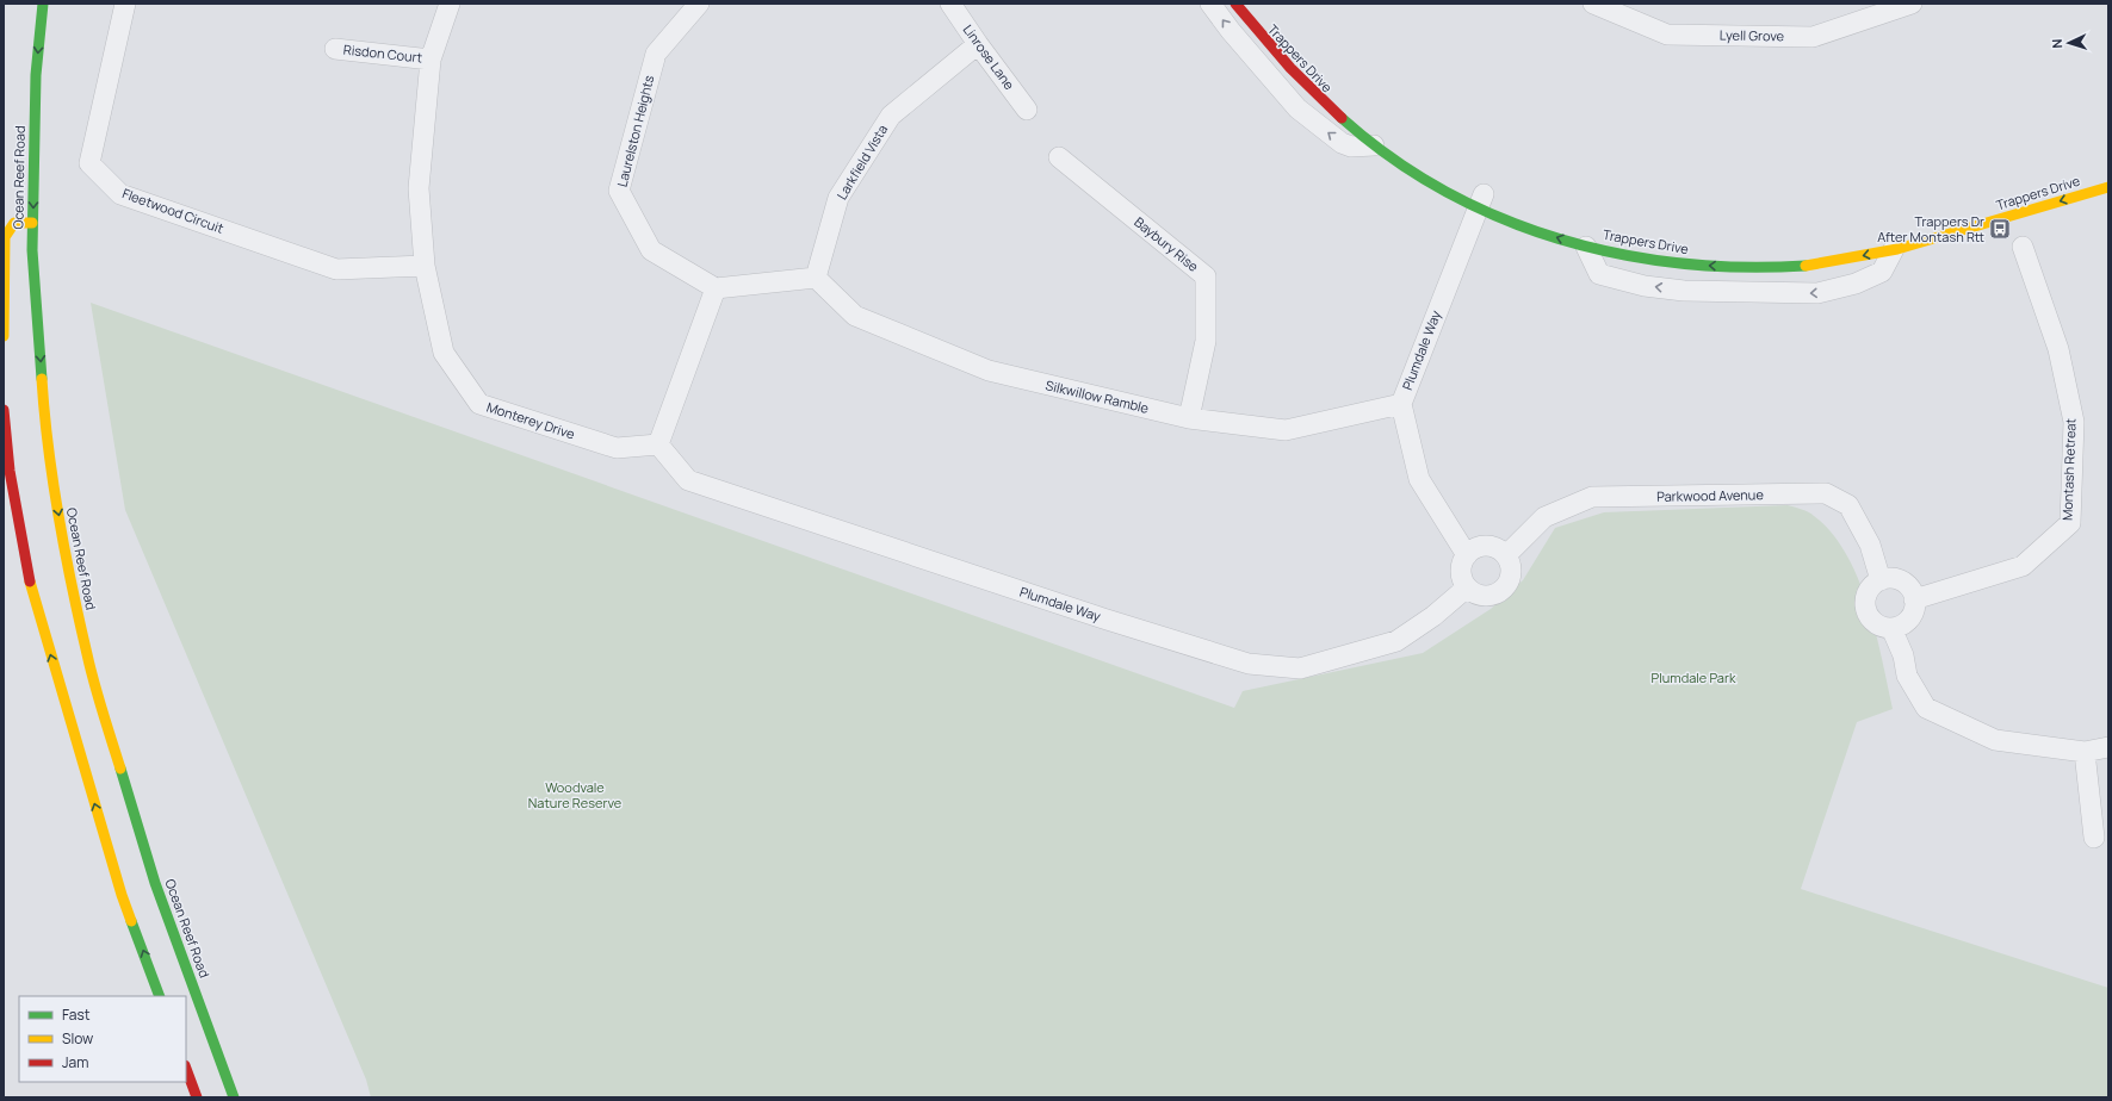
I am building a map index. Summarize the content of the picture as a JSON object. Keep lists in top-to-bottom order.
{
  "streets": {
    "main road": ["Trappers Drive", "Ocean Reef Road"],
    "street": [
      "Lyell Grove",
      "Risdon Court",
      "Linrose Lane",
      "Laurelston Heights",
      "Larkfield Vista",
      "Fleetwood Circuit",
      "Baybury Rise",
      "Plumdale Way",
      "Silkwillow Ramble",
      "Monterey Drive",
      "Montash Retreat",
      "Parkwood Avenue"
    ]
  },
  "crossings": [
    ["Risdon Court", "Monterey Drive"],
    ["Linrose Lane", "Larkfield Vista"],
    ["Trappers Drive", "Plumdale Way"],
    ["Larkfield Vista", "Silkwillow Ramble"],
    ["Fleetwood Circuit", "Monterey Drive"],
    ["Baybury Rise", "Silkwillow Ramble"],
    ["Plumdale Way", "Silkwillow Ramble"],
    ["Plumdale Way", "Monterey Drive"],
    ["Plumdale Way", "Parkwood Avenue"],
    ["Montash Retreat", "Parkwood Avenue"]
  ],
  "one_way": ["Trappers Drive"],
  "parks": ["Plumdale Park", "Woodvale Nature Reserve"],
  "places": {
    "bus stop": ["Trappers Dr After Montash Rtt"]
  },
  "legend": ["Fast", "Slow", "Jam"],
  "north": "left"
}
